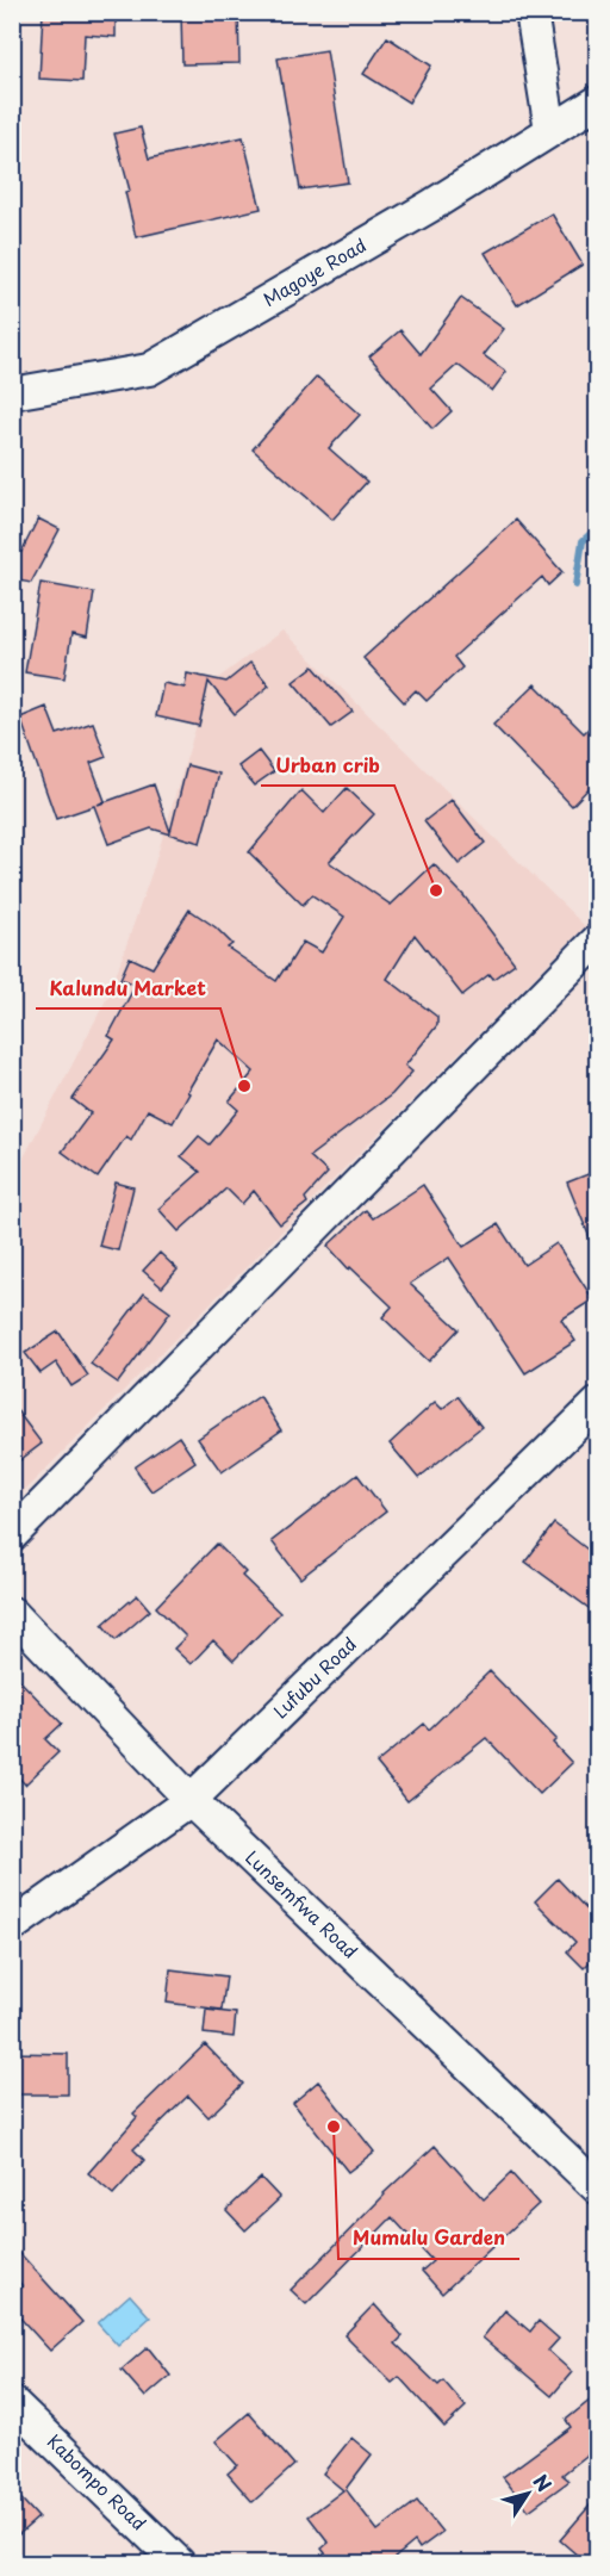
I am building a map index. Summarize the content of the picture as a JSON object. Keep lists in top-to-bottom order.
{
  "streets": {
    "street": [
      "Magoye Road",
      "Lufubu Road",
      "Lunsemfwa Road",
      "Kabompo Road"
    ]
  },
  "crossings": [
    ["Lufubu Road", "Lunsemfwa Road"]
  ],
  "places": ["Urban crib", "Kalundu Market", "Mumulu Garden"],
  "north": "top right"
}
